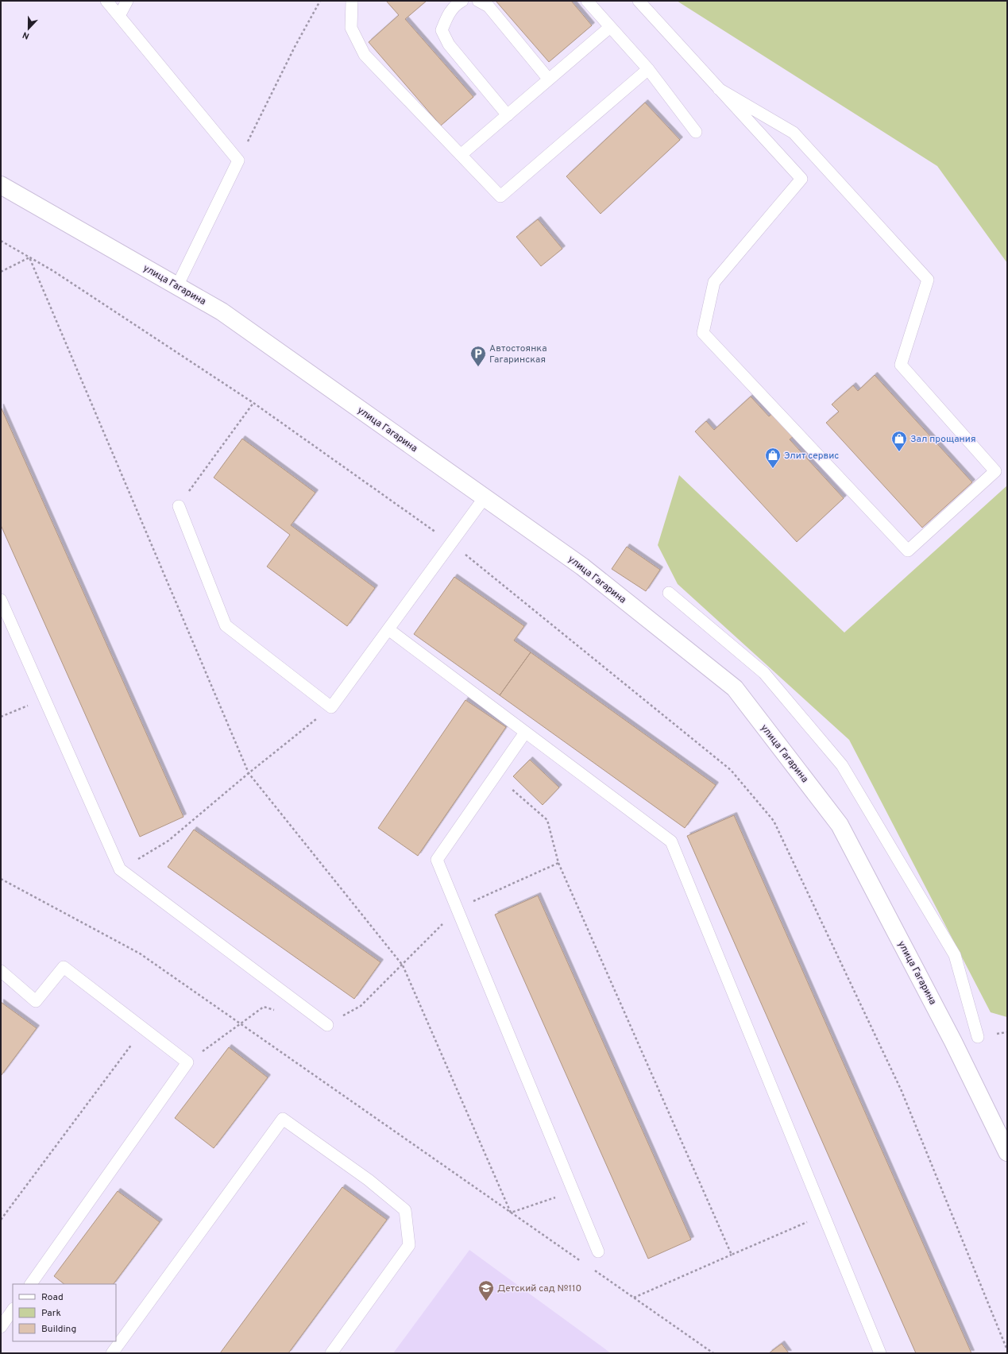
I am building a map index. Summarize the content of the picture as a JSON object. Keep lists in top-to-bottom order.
{
  "streets": {
    "street": ["улица Гагарина"]
  },
  "places": {
    "parking": ["Автостоянка Гагаринская"],
    "shop": ["Зал прощания", "Элит сервис"],
    "school or university": ["Детский сад №110"]
  },
  "legend": ["Road", "Park", "Building"],
  "north": "bottom"
}
